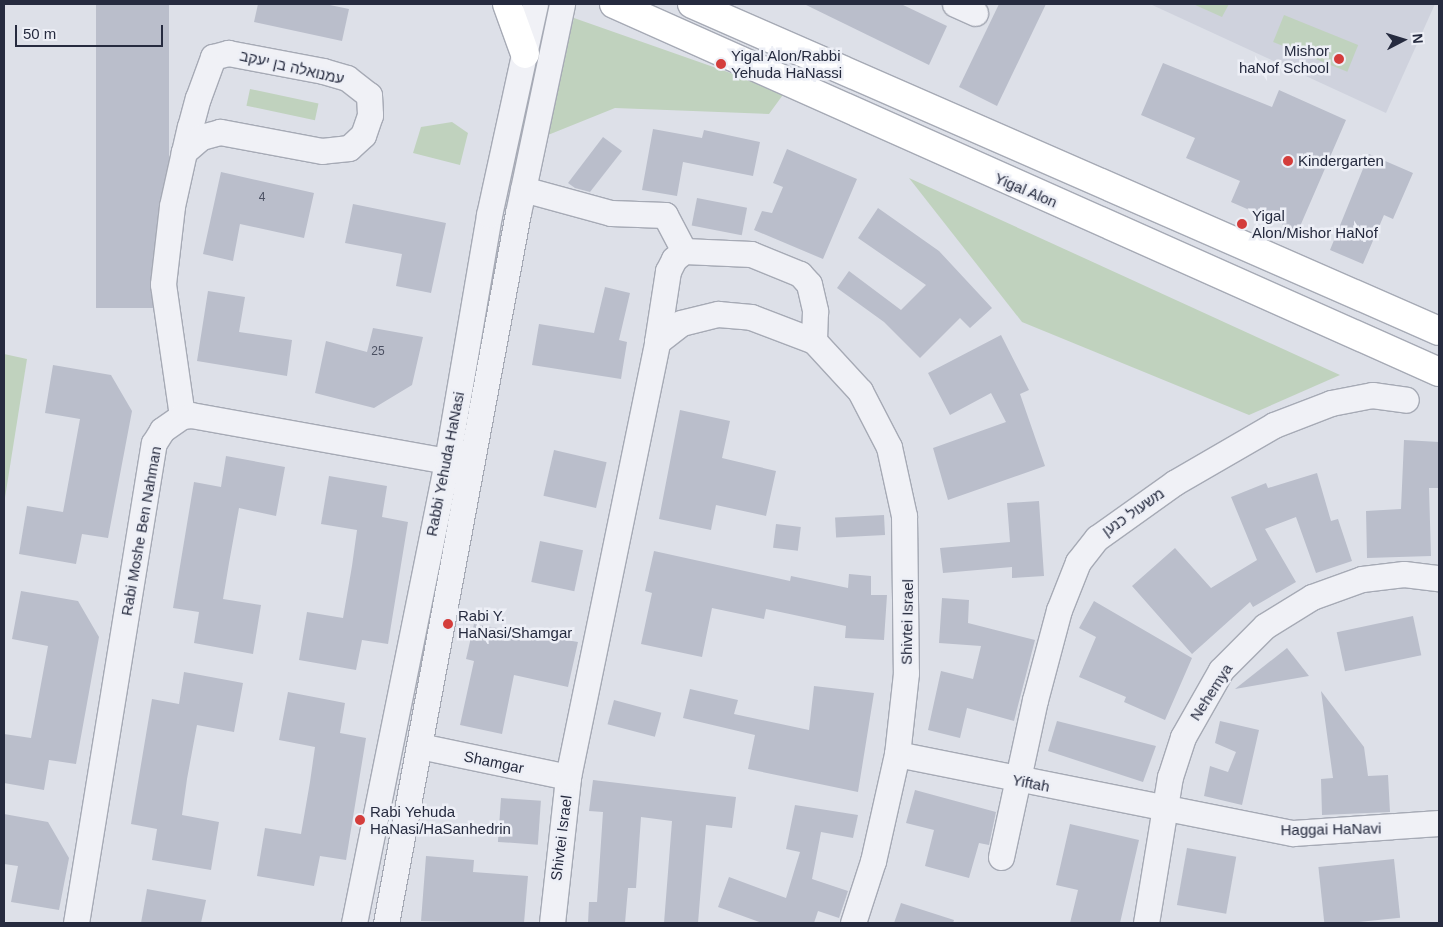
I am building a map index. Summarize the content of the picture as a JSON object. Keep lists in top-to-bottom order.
{
  "streets": {
    "main road": ["Yigal Alon"],
    "street": [
      "עמנואלה בן יעקב",
      "Rabbi Yehuda HaNasi",
      "משעול כנען",
      "Rabi Moshe Ben Nahman",
      "Shivtei Israel",
      "Nehemya",
      "Shamgar",
      "Yiftah",
      "Haggai HaNavi"
    ]
  },
  "crossings": [
    ["עמנואלה בן יעקב", "Rabi Moshe Ben Nahman"],
    ["Rabbi Yehuda HaNasi", "Shamgar"],
    ["משעול כנען", "Yiftah"],
    ["Shivtei Israel", "Shamgar"],
    ["Shivtei Israel", "Yiftah"],
    ["Nehemya", "Yiftah"],
    ["Nehemya", "Haggai HaNavi"],
    ["Yiftah", "Haggai HaNavi"]
  ],
  "places": [
    "Mishor haNof School",
    "Yigal Alon/Rabbi Yehuda HaNassi",
    "Kindergarten",
    "Yigal Alon/Mishor HaNof",
    "Rabi Y. HaNasi/Shamgar",
    "Rabi Yehuda HaNasi/HaSanhedrin"
  ],
  "house_numbers": ["4", "25"],
  "scale_bar": "50 m",
  "north": "right"
}
